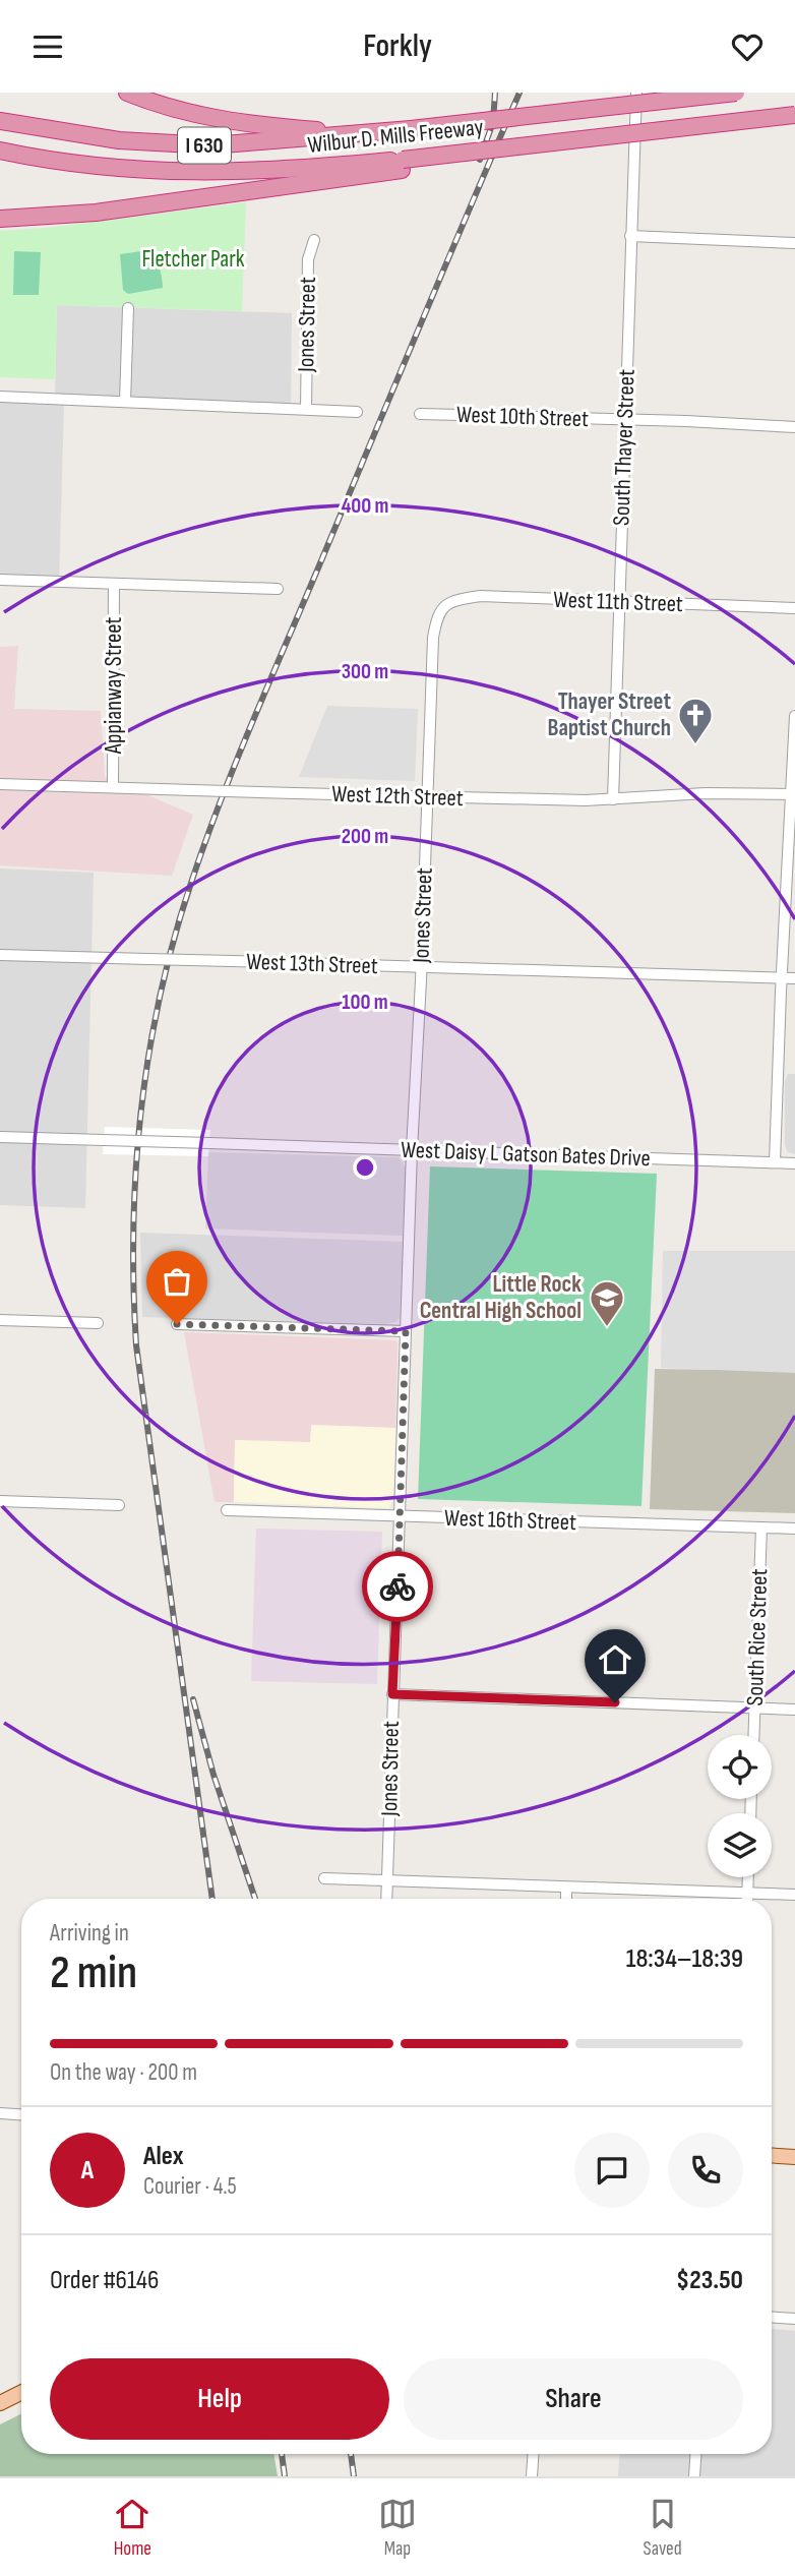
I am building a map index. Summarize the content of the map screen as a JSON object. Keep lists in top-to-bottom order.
{
  "streets": {
    "highway": ["Wilbur D. Mills Freeway", "I 630"],
    "street": [
      "Jones Street",
      "West 10th Street",
      "South Thayer Street",
      "West 11th Street",
      "Appianway Street",
      "West 12th Street",
      "West 13th Street",
      "West Daisy L Gatson Bates Drive",
      "West 16th Street",
      "South Rice Street"
    ]
  },
  "crossings": [
    ["Jones Street", "West 11th Street"],
    ["Jones Street", "West 12th Street"],
    ["Jones Street", "West 13th Street"],
    ["Jones Street", "West Daisy L Gatson Bates Drive"],
    ["Jones Street", "West 16th Street"],
    ["West 10th Street", "South Thayer Street"],
    ["South Thayer Street", "West 11th Street"],
    ["South Thayer Street", "West 12th Street"],
    ["Appianway Street", "West 12th Street"],
    ["West 16th Street", "South Rice Street"]
  ],
  "parks": ["Fletcher Park"],
  "places": {
    "church": ["Thayer Street Baptist Church"],
    "school or university": ["Little Rock Central High School"]
  },
  "page": {
    "header": "Forkly",
    "heading": ["2 min", "Arriving in", "18:34–18:39"],
    "panel": [
      "Alex",
      "Courier · 4.5",
      "Order #6146",
      "$23.50"
    ],
    "bar": "On the way · 200 m",
    "round": "A",
    "buttons": ["Help", "Share"],
    "tabs": ["Home", "Map", "Saved"]
  },
  "rings": [
    "400 m",
    "300 m",
    "200 m",
    "100 m"
  ]
}
